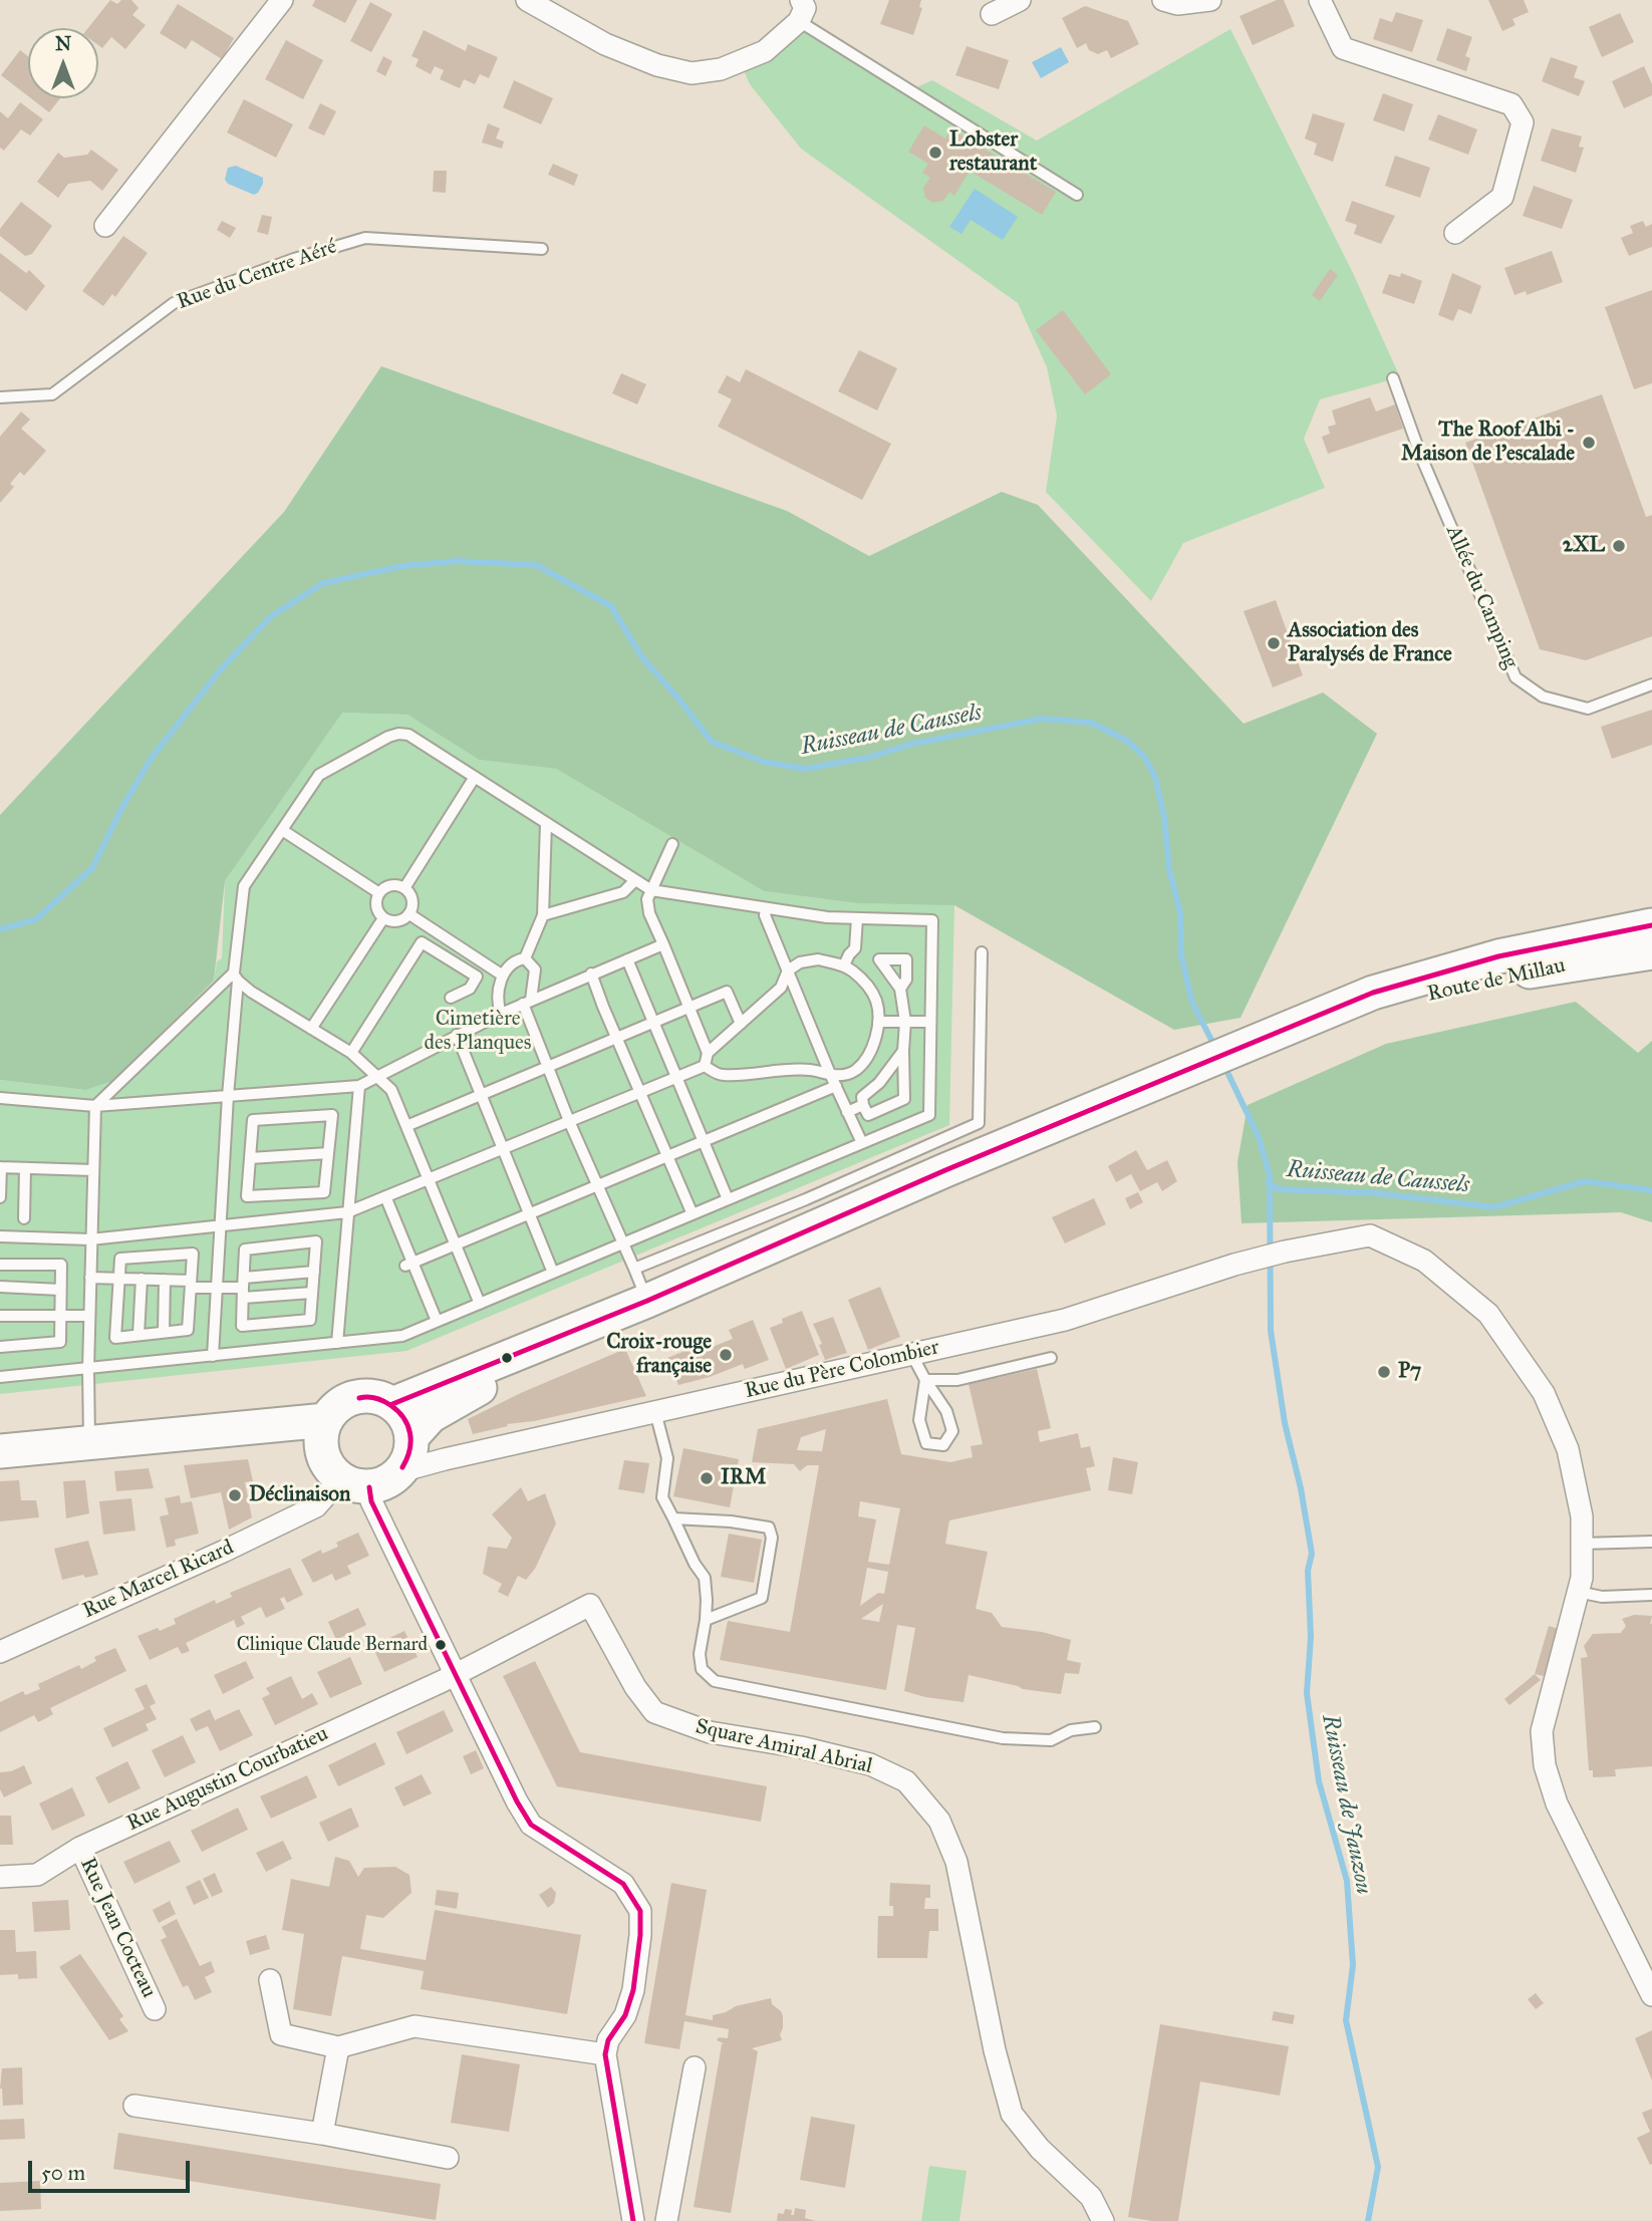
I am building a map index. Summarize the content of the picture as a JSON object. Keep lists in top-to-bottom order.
{
  "streets": {
    "main road": ["Route de Millau"],
    "street": [
      "Rue du Père Colombier",
      "Rue Marcel Ricard",
      "Square Amiral Abrial",
      "Rue Augustin Courbatieu",
      "Rue Jean Cocteau"
    ],
    "lane": ["Rue du Centre Aéré", "Allée du Camping"]
  },
  "crossings": [
    ["Rue du Père Colombier", "Rue Marcel Ricard"],
    ["Square Amiral Abrial", "Rue Augustin Courbatieu"],
    ["Rue Augustin Courbatieu", "Rue Jean Cocteau"]
  ],
  "water": ["Ruisseau de Caussels", "Ruisseau de Jauzou"],
  "parks": ["Cimetière des Planques"],
  "places": [
    "Lobster restaurant",
    "The Roof Albi - Maison de l'escalade",
    "2XL",
    "Association des Paralysés de France",
    "Croix-rouge française",
    "P7",
    "IRM",
    "Déclinaison",
    "Clinique Claude Bernard"
  ],
  "scale_bar": "50 m",
  "north": "top"
}
